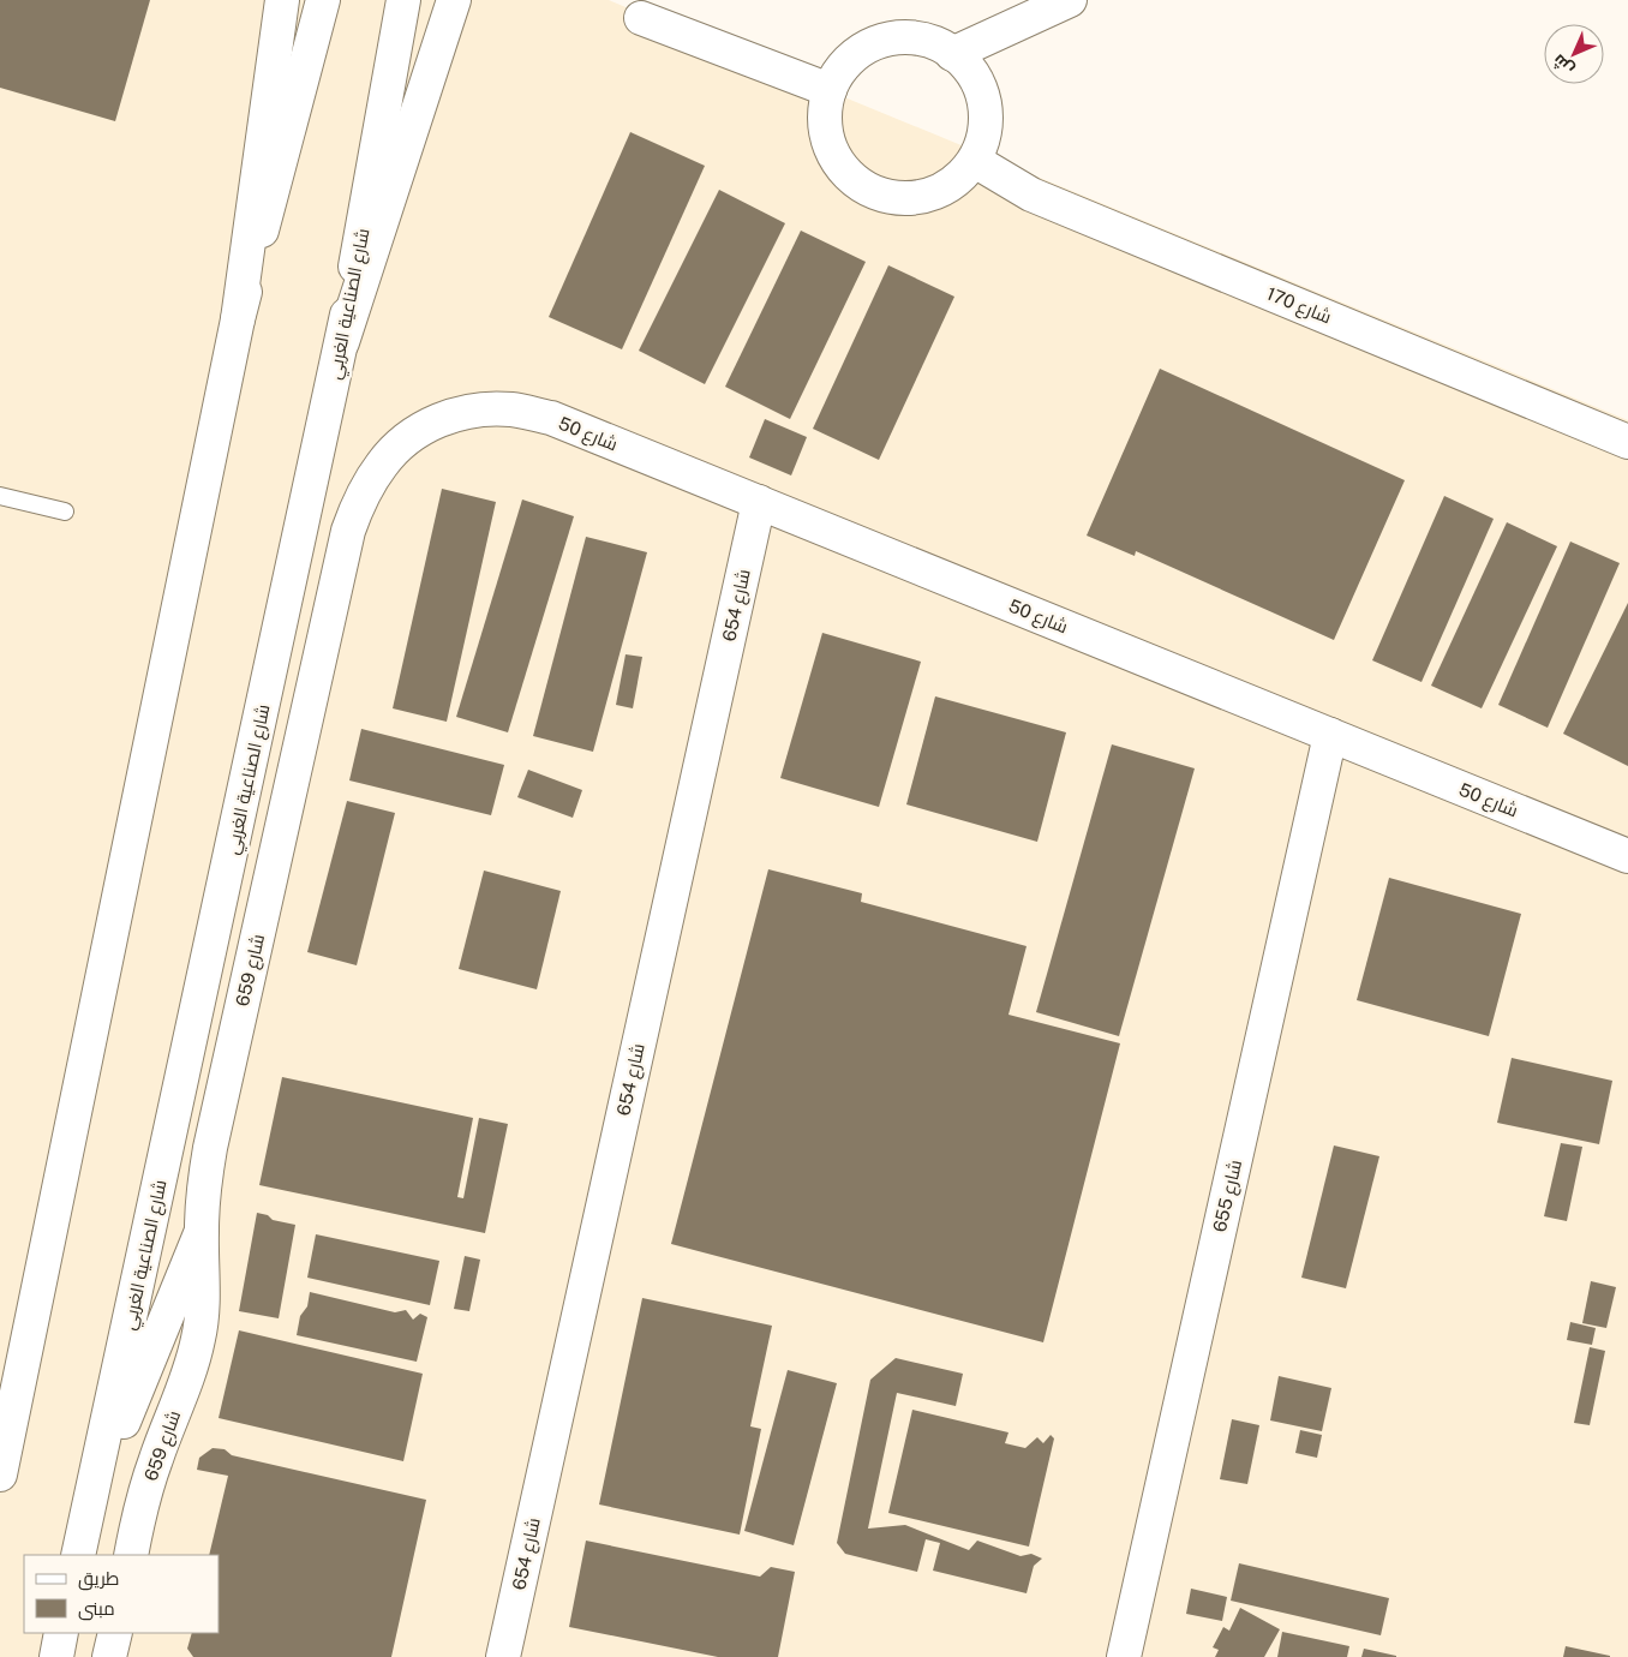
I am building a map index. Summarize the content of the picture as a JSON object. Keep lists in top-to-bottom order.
{
  "streets": {
    "main road": [
      "شارع الصناعية الغربي",
      "شارع 170",
      "شارع 50",
      "شارع 654",
      "شارع 659",
      "شارع 655"
    ]
  },
  "crossings": [
    ["شارع 50", "شارع 654"],
    ["شارع 50", "شارع 659"],
    ["شارع 50", "شارع 655"]
  ],
  "legend": ["طريق", "مبنى"],
  "north": "bottom left"
}
